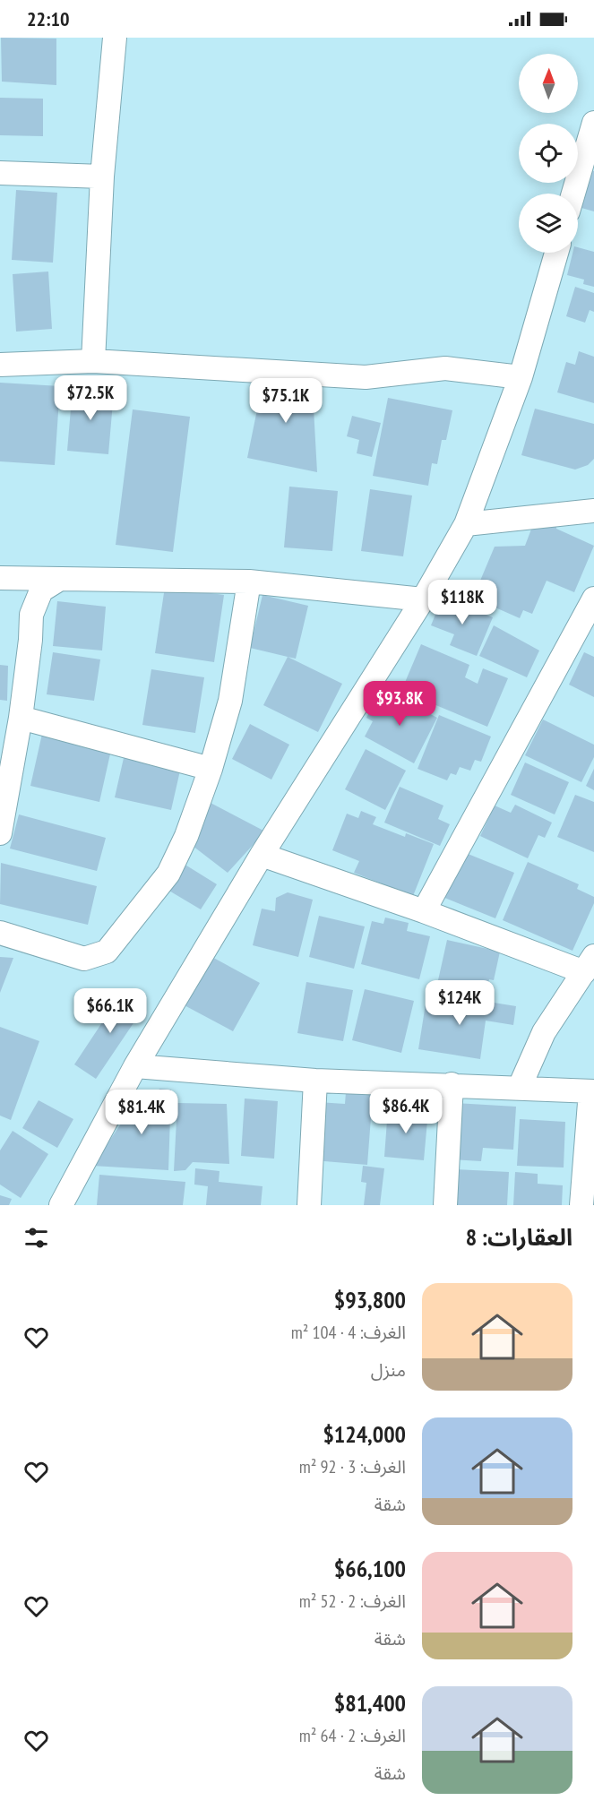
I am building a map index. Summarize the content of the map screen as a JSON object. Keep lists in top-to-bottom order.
{
  "north": "top",
  "page": {
    "status": "22:10",
    "price": [
      "$72.5K",
      "$75.1K",
      "$118K",
      "$93.8K",
      "$124K",
      "$66.1K",
      "$86.4K",
      "$81.4K"
    ],
    "heading": "العقارات: 8",
    "list": [
      {
        "name": "$93,800",
        "note": "الغرف: 4 · 104 m² · منزل"
      },
      {
        "name": "$124,000",
        "note": "الغرف: 3 · 92 m² · شقة"
      },
      {
        "name": "$66,100",
        "note": "الغرف: 2 · 52 m² · شقة"
      },
      {
        "name": "$81,400",
        "note": "الغرف: 2 · 64 m² · شقة"
      }
    ]
  }
}
